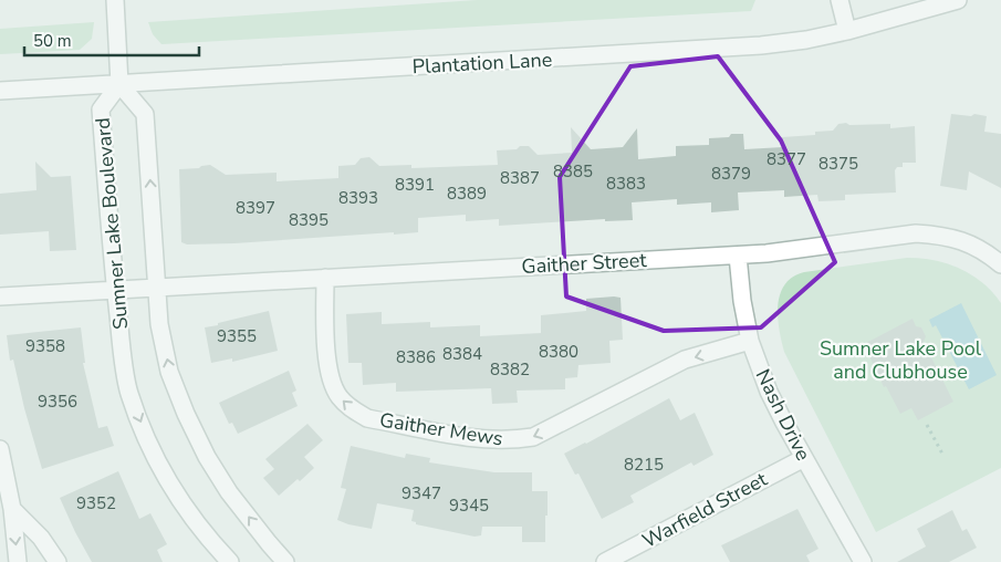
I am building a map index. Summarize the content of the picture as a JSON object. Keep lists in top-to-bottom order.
{
  "streets": {
    "street": [
      "Plantation Lane",
      "Sumner Lake Boulevard",
      "Gaither Street",
      "Nash Drive",
      "Gaither Mews",
      "Warfield Street"
    ]
  },
  "crossings": [
    ["Plantation Lane", "Sumner Lake Boulevard"],
    ["Sumner Lake Boulevard", "Gaither Street"],
    ["Gaither Street", "Nash Drive"],
    ["Gaither Street", "Gaither Mews"],
    ["Nash Drive", "Gaither Mews"],
    ["Nash Drive", "Warfield Street"]
  ],
  "parks": ["Sumner Lake Pool and Clubhouse"],
  "house_numbers": [
    "8377",
    "8375",
    "8385",
    "8379",
    "8387",
    "8383",
    "8391",
    "8389",
    "8393",
    "8397",
    "8395",
    "9355",
    "9358",
    "8380",
    "8384",
    "8386",
    "8382",
    "9356",
    "8215",
    "9347",
    "9352",
    "9345"
  ],
  "scale_bar": "50 m"
}
